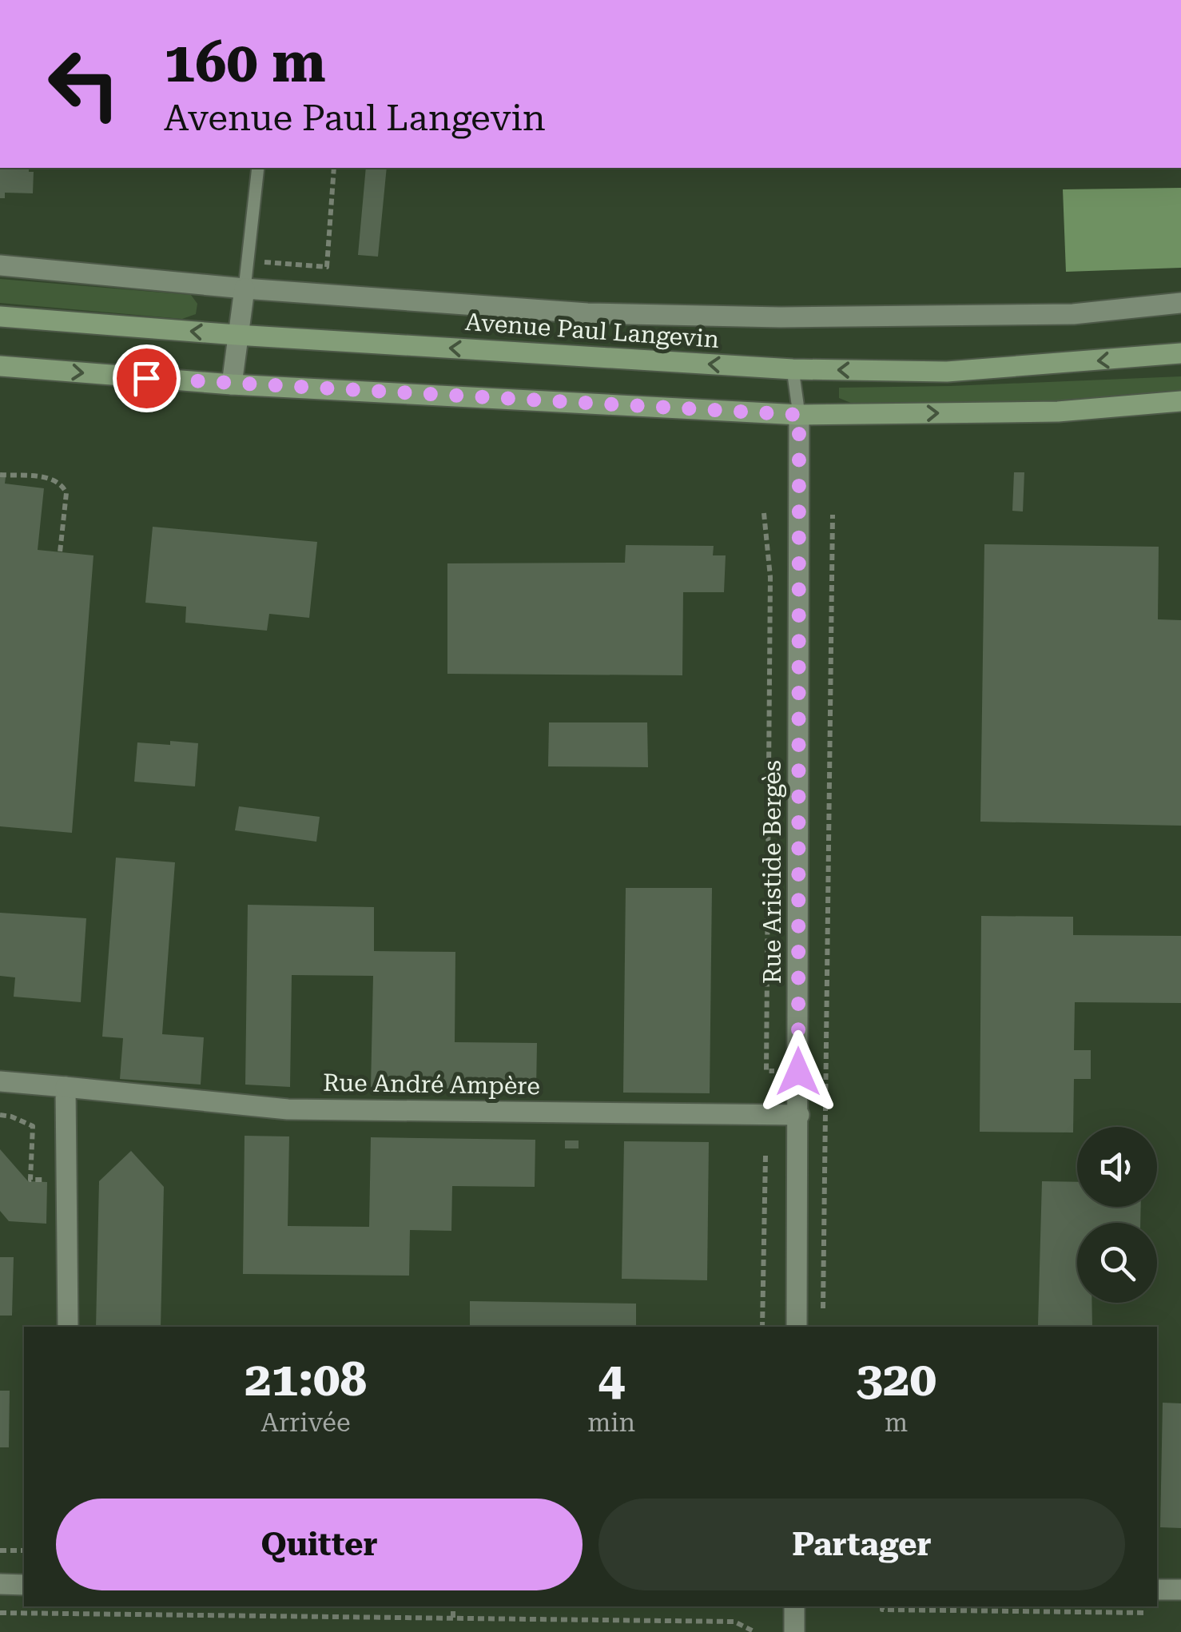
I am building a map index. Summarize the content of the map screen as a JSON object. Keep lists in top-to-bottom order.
{
  "streets": {
    "main road": ["Avenue Paul Langevin"],
    "street": ["Rue Aristide Bergès", "Rue André Ampère"]
  },
  "crossings": [
    ["Rue Aristide Bergès", "Rue André Ampère"]
  ],
  "page": {
    "turn": ["160 m", "Avenue Paul Langevin"],
    "eta": [
      "21:08",
      "Arrivée",
      "4",
      "min",
      "320",
      "m"
    ],
    "buttons": ["Quitter", "Partager"]
  }
}
